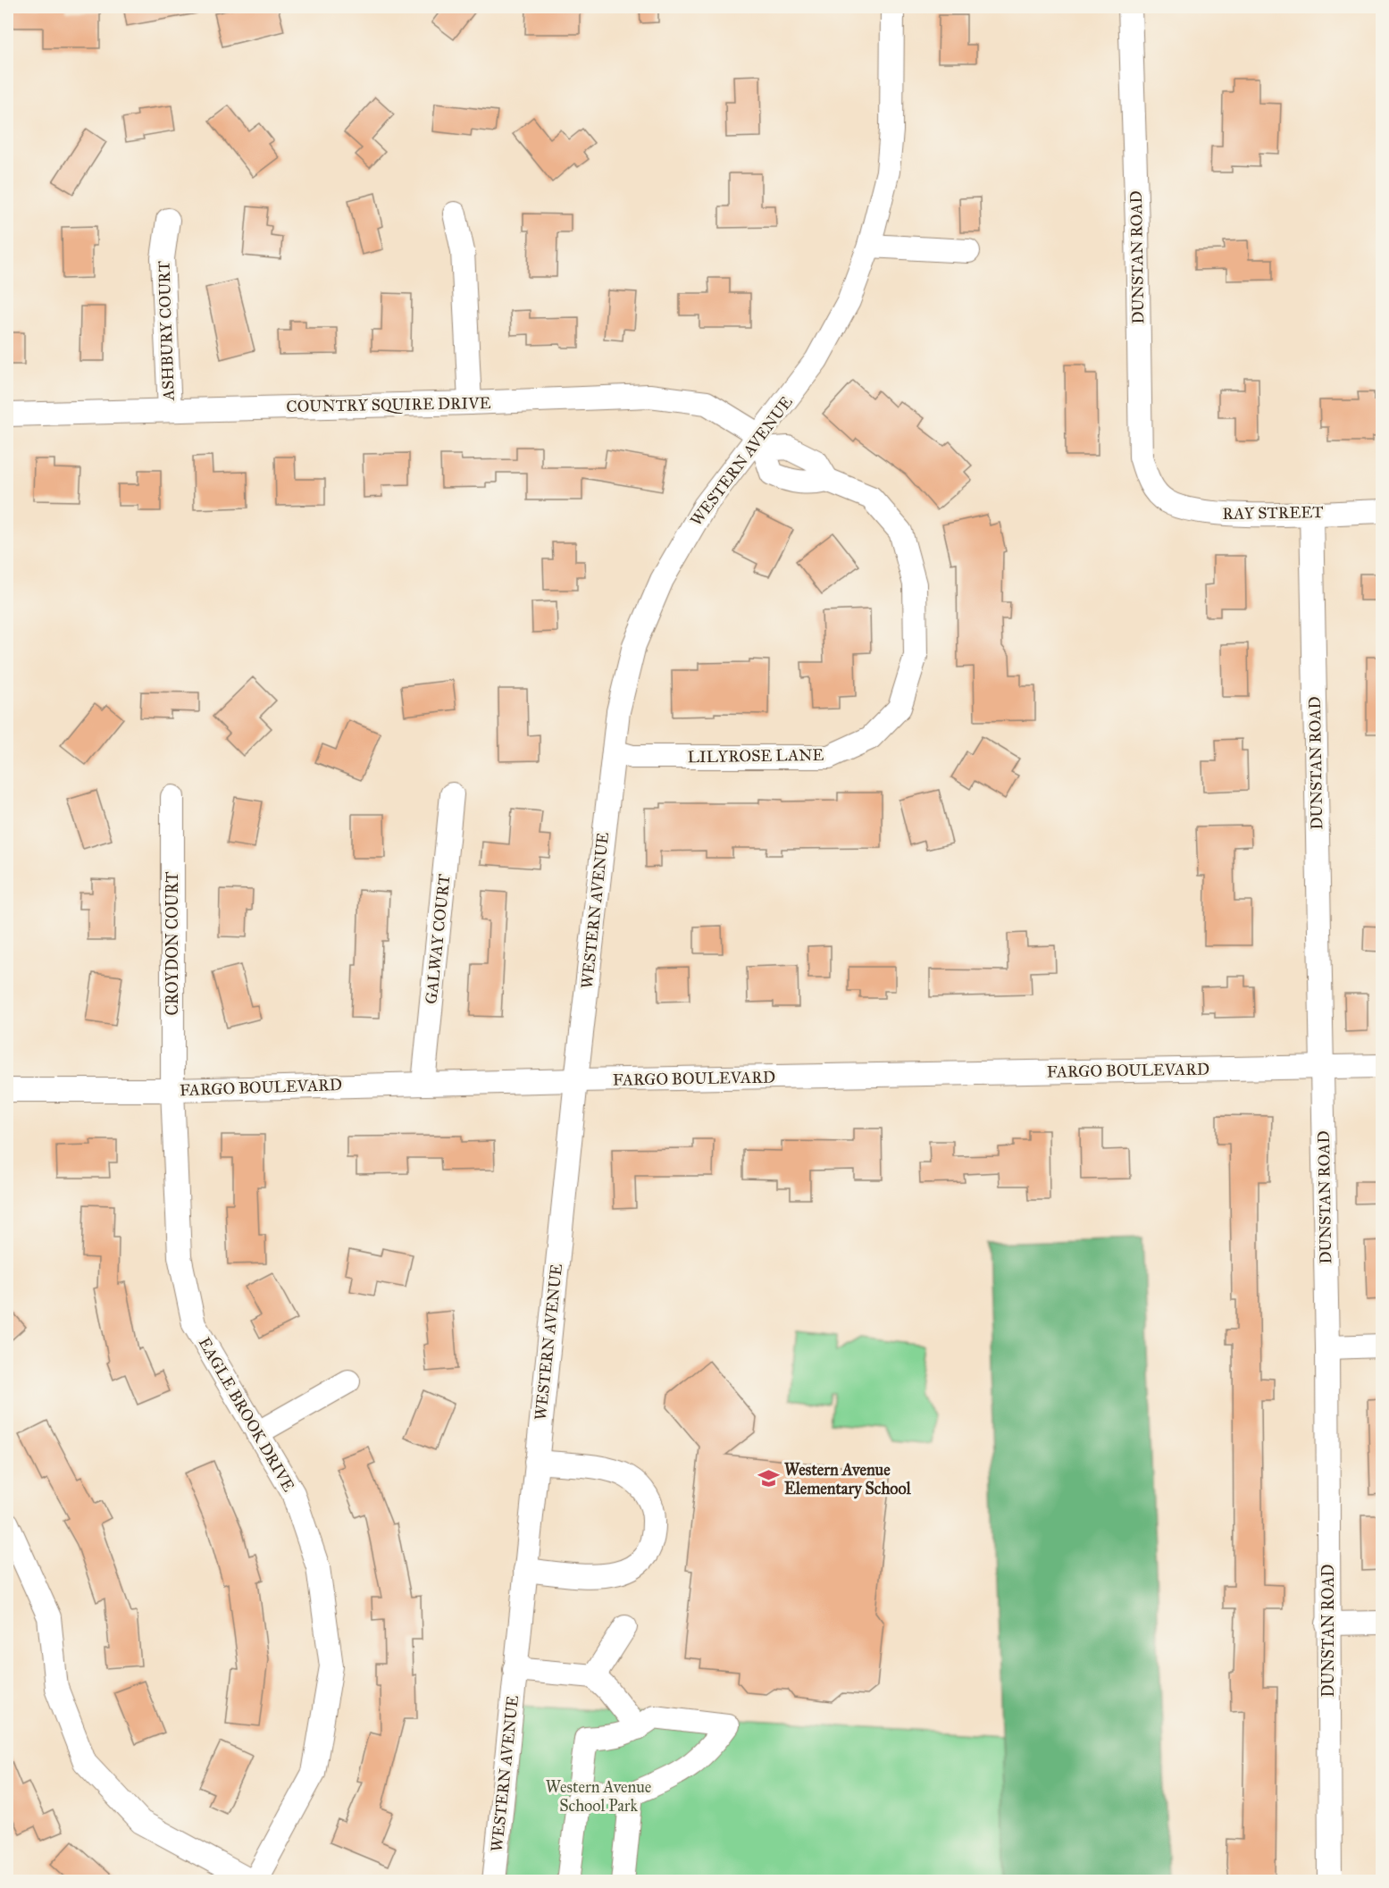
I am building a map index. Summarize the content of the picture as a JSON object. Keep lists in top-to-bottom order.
{
  "streets": {
    "street": [
      "DUNSTAN ROAD",
      "ASHBURY COURT",
      "COUNTRY SQUIRE DRIVE",
      "WESTERN AVENUE",
      "RAY STREET",
      "LILYROSE LANE",
      "GALWAY COURT",
      "CROYDON COURT",
      "FARGO BOULEVARD",
      "EAGLE BROOK DRIVE"
    ]
  },
  "crossings": [
    ["DUNSTAN ROAD", "RAY STREET"],
    ["DUNSTAN ROAD", "FARGO BOULEVARD"],
    ["ASHBURY COURT", "COUNTRY SQUIRE DRIVE"],
    ["COUNTRY SQUIRE DRIVE", "WESTERN AVENUE"],
    ["COUNTRY SQUIRE DRIVE", "LILYROSE LANE"],
    ["WESTERN AVENUE", "LILYROSE LANE"],
    ["WESTERN AVENUE", "FARGO BOULEVARD"],
    ["GALWAY COURT", "FARGO BOULEVARD"],
    ["CROYDON COURT", "FARGO BOULEVARD"],
    ["CROYDON COURT", "EAGLE BROOK DRIVE"],
    ["FARGO BOULEVARD", "EAGLE BROOK DRIVE"]
  ],
  "parks": ["Western Avenue School Park"],
  "places": {
    "school or university": ["Western Avenue Elementary School"]
  }
}
